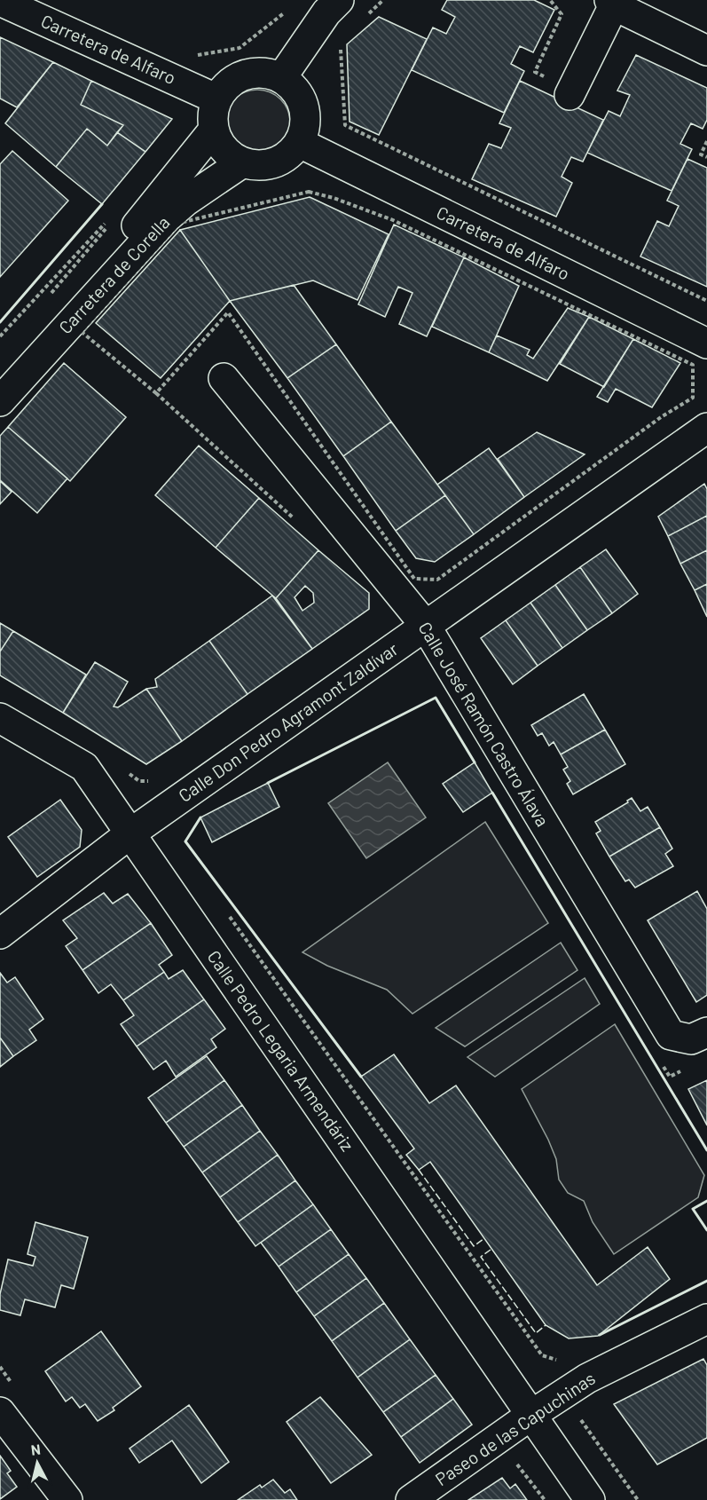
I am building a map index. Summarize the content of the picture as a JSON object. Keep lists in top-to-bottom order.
{
  "streets": {
    "street": [
      "Carretera de Alfaro",
      "Carretera de Corella",
      "Calle Don Pedro Agramont Zaldívar",
      "Calle José Ramón Castro Álava",
      "Calle Pedro Legaria Armendáriz",
      "Paseo de las Capuchinas"
    ]
  },
  "crossings": [
    ["Carretera de Alfaro", "Carretera de Corella"],
    ["Calle Don Pedro Agramont Zaldívar", "Calle José Ramón Castro Álava"],
    ["Calle Don Pedro Agramont Zaldívar", "Calle Pedro Legaria Armendáriz"],
    ["Calle Pedro Legaria Armendáriz", "Paseo de las Capuchinas"]
  ],
  "north": "top"
}
